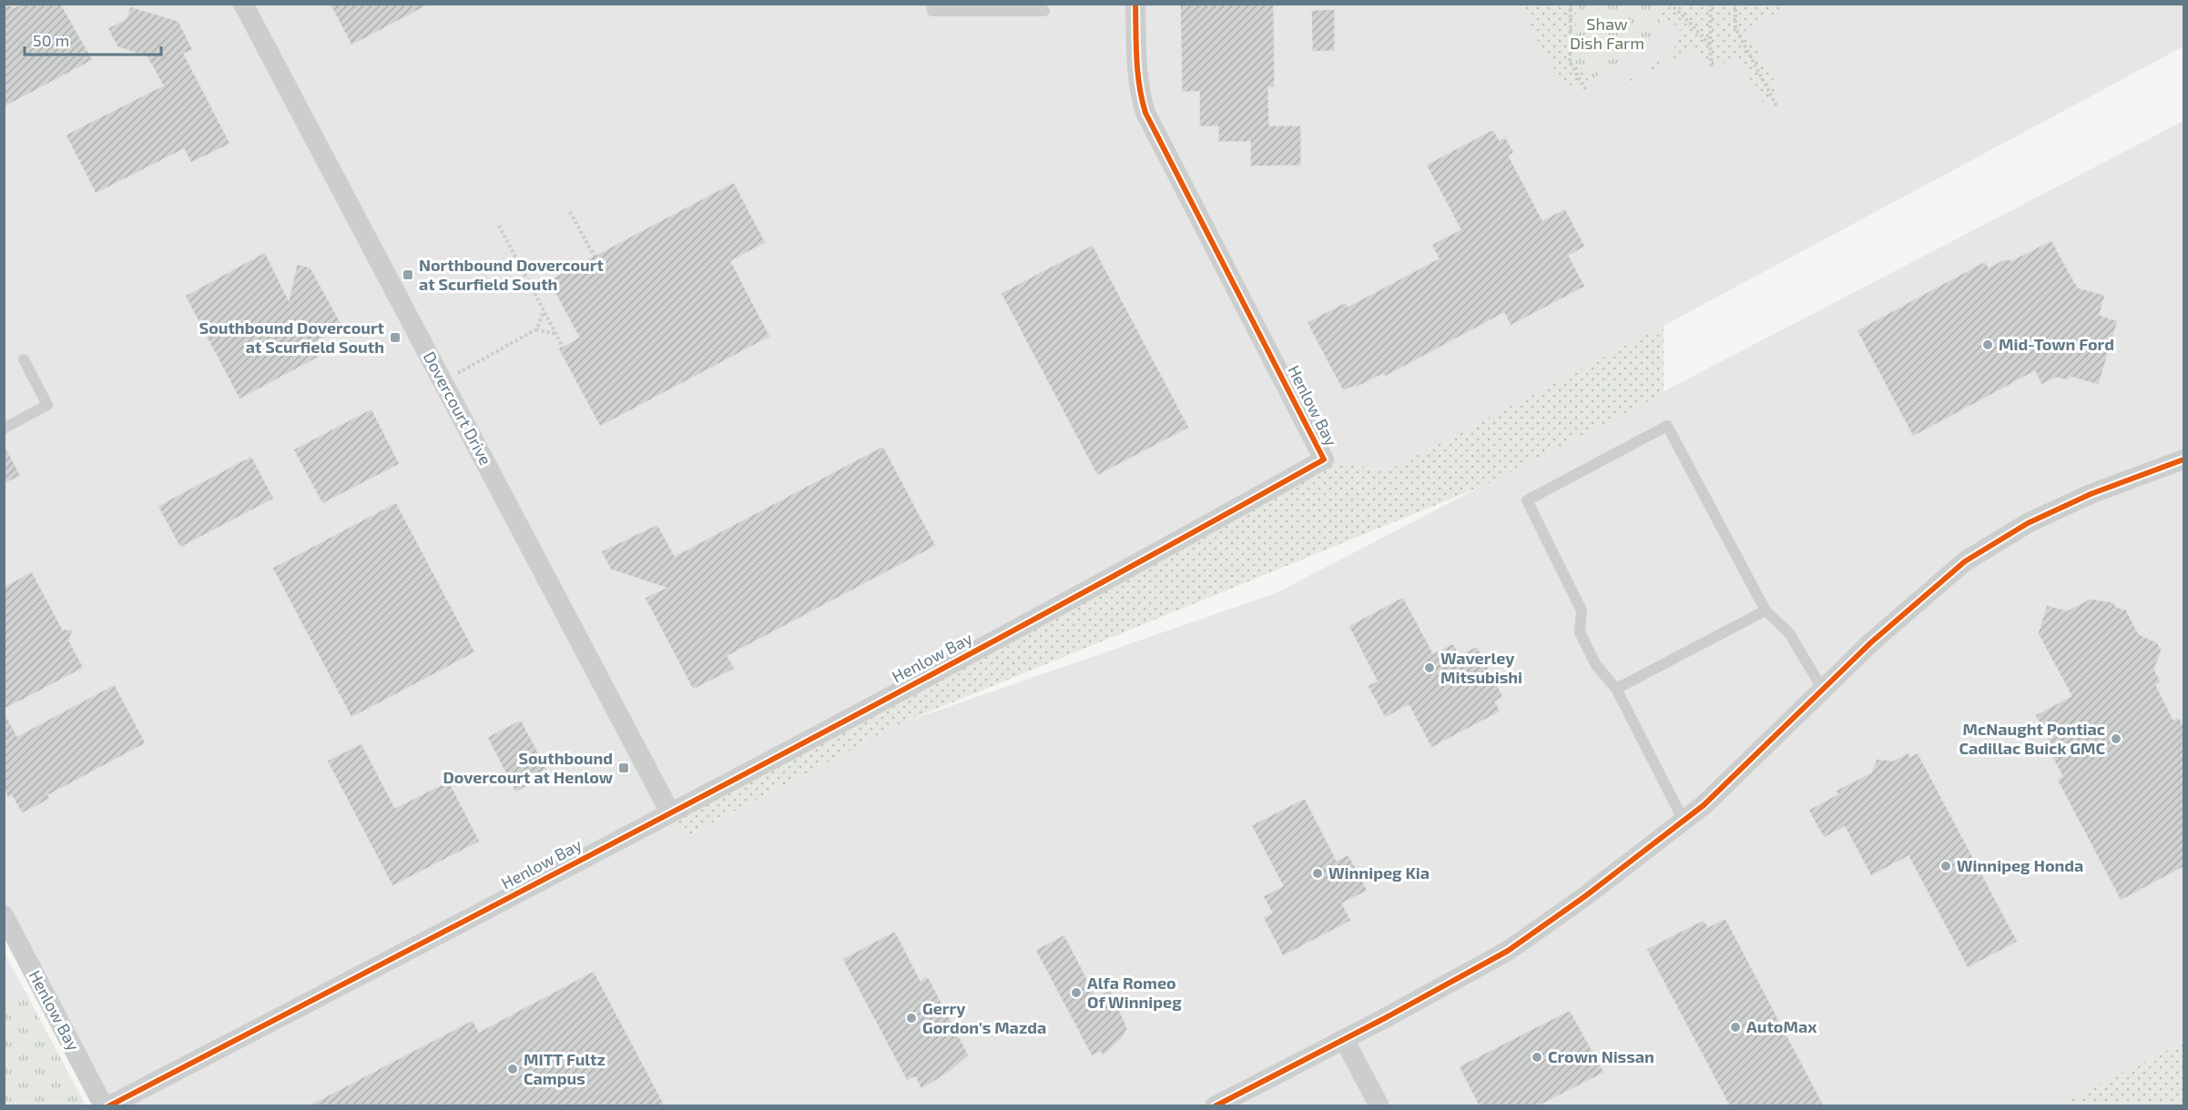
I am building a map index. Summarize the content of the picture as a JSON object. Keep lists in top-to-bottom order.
{
  "streets": {
    "street": ["Henlow Bay", "Dovercourt Drive"]
  },
  "crossings": [
    ["Henlow Bay", "Dovercourt Drive"]
  ],
  "parks": ["Shaw Dish Farm"],
  "places": {
    "transit": ["Northbound Dovercourt at Scurfield South", "Southbound Dovercourt at Scurfield South", "Southbound Dovercourt at Henlow"],
    "other": [
      "Mid-Town Ford",
      "Waverley Mitsubishi",
      "McNaught Pontiac Cadillac Buick GMC",
      "Winnipeg Honda",
      "Winnipeg Kia",
      "Alfa Romeo Of Winnipeg",
      "Gerry Gordon's Mazda",
      "AutoMax",
      "Crown Nissan",
      "MITT Fultz Campus"
    ]
  },
  "scale_bar": "50 m"
}
